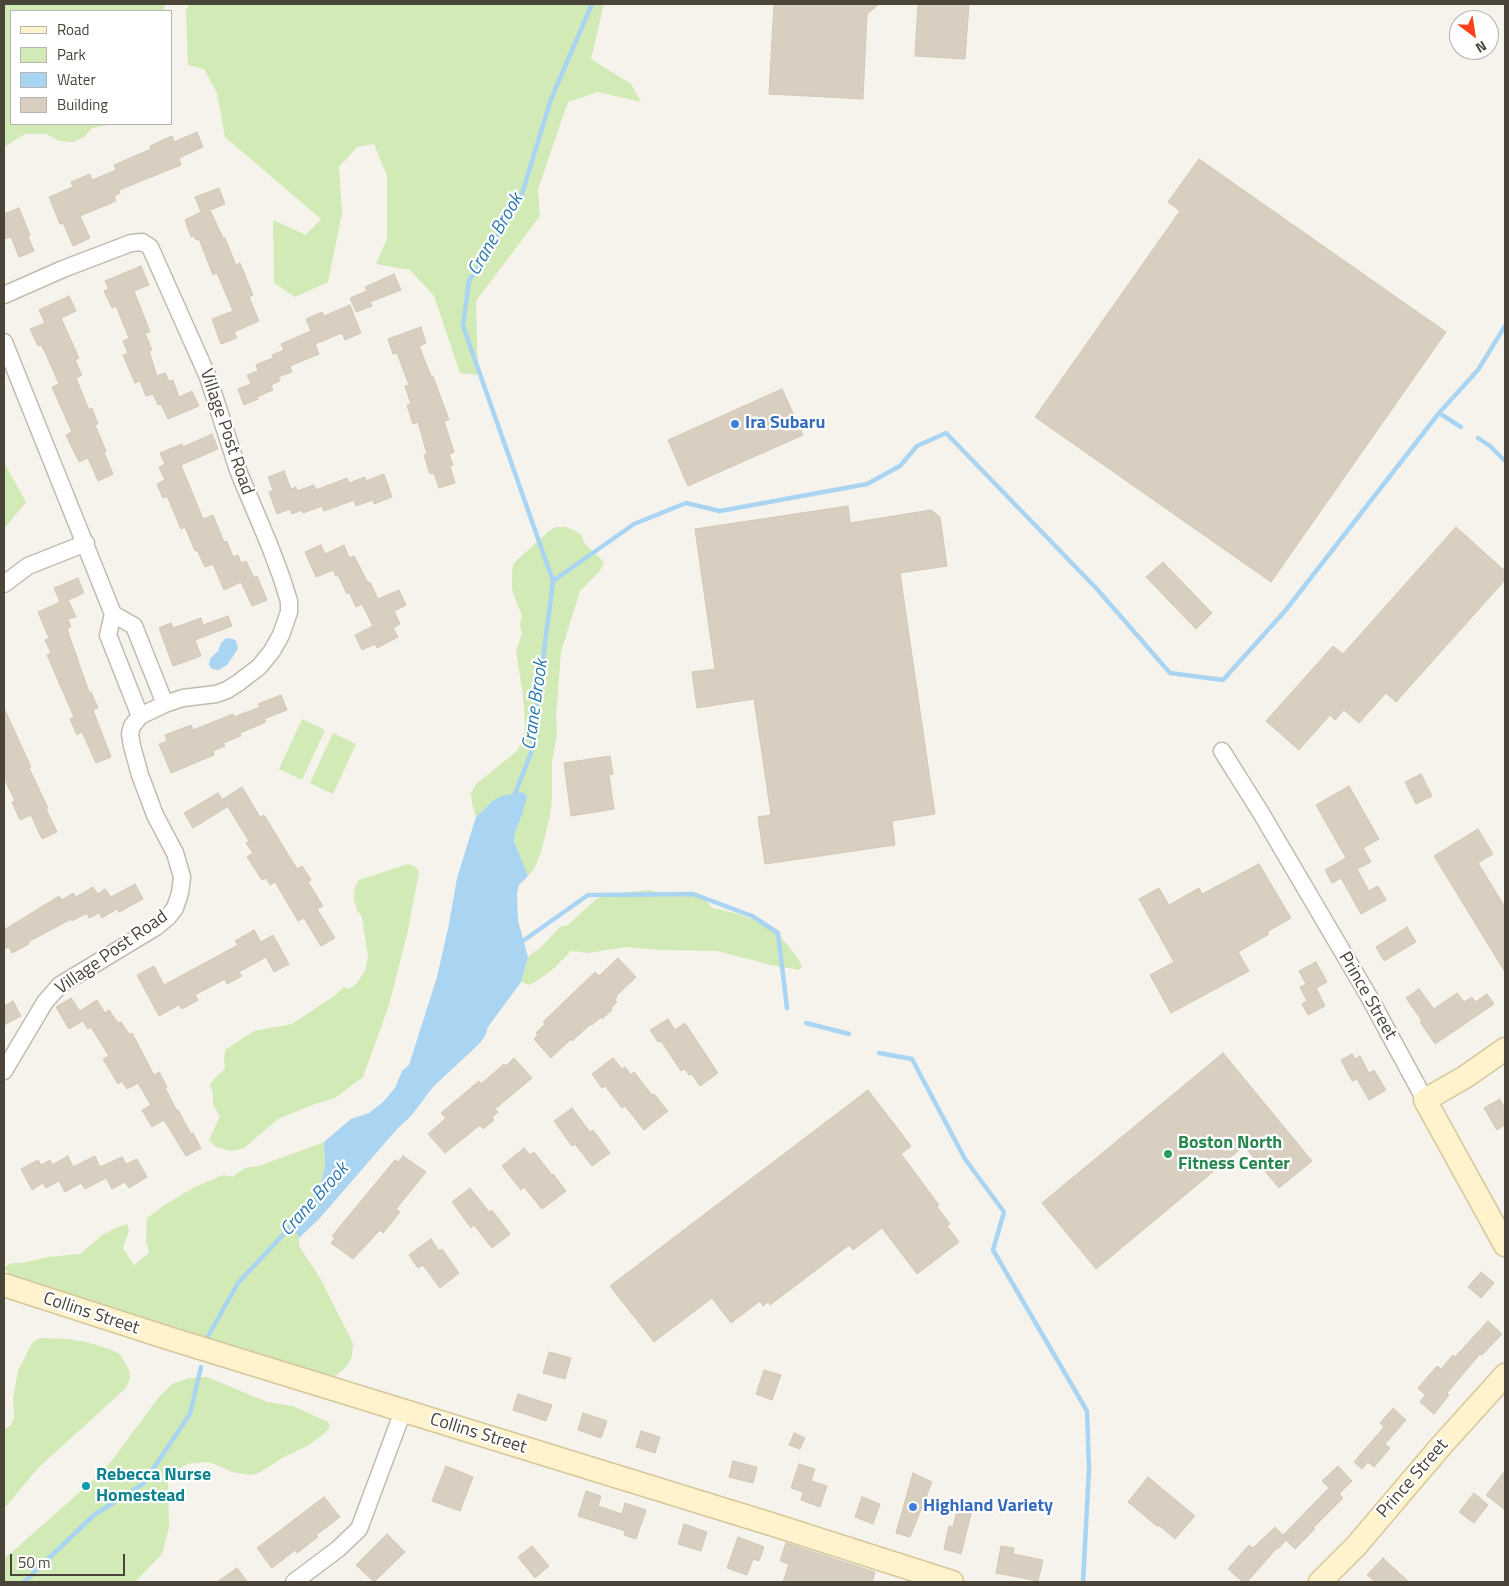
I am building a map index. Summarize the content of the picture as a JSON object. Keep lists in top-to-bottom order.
{
  "streets": {
    "main road": ["Prince Street", "Collins Street"],
    "street": ["Village Post Road"]
  },
  "water": ["Crane Brook"],
  "places": [
    "Ira Subaru",
    "Boston North Fitness Center",
    "Rebecca Nurse Homestead",
    "Highland Variety"
  ],
  "legend": [
    "Road",
    "Park",
    "Water",
    "Building"
  ],
  "scale_bar": "50 m",
  "north": "bottom right"
}
